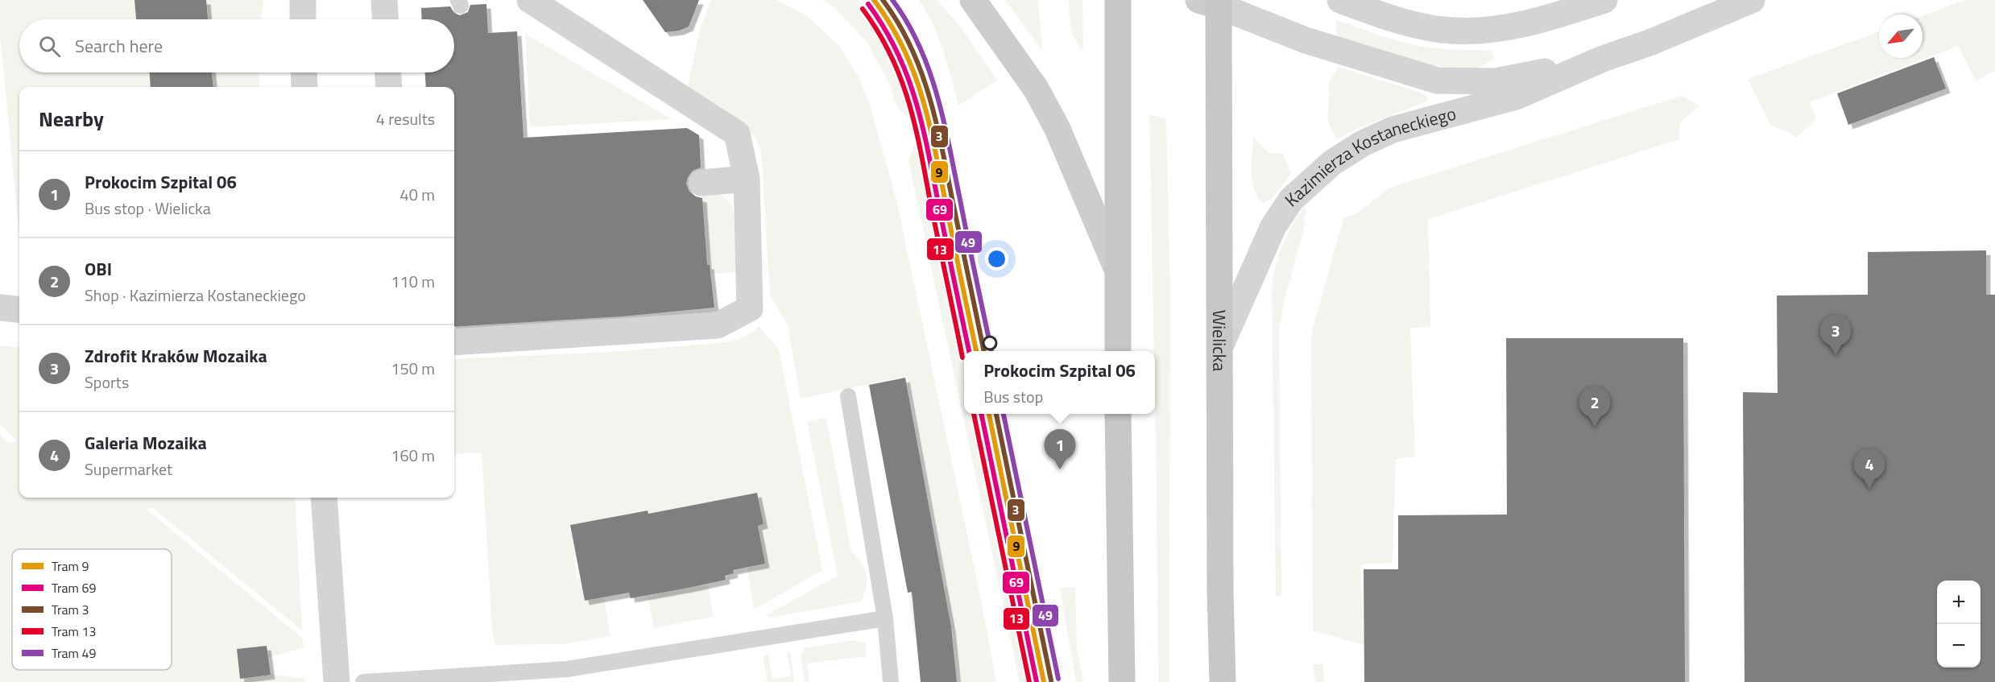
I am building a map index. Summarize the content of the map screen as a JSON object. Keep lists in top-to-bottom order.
{
  "streets": {
    "main road": ["Wielicka"],
    "street": ["Kazimierza Kostaneckiego"]
  },
  "crossings": [
    ["Kazimierza Kostaneckiego", "Wielicka"]
  ],
  "lines": [
    "tram line 9",
    "tram line 3",
    "tram line 49",
    "tram line 69",
    "tram line 13"
  ],
  "legend": [
    "Tram 9",
    "Tram 69",
    "Tram 3",
    "Tram 13",
    "Tram 49"
  ],
  "north": "bottom left",
  "page": {
    "search": "Search here",
    "heading": ["Nearby", "4 results"],
    "list": [
      {
        "mark": "1",
        "name": "Prokocim Szpital 06",
        "note": "Bus stop · Wielicka",
        "value": "40 m"
      },
      {
        "mark": "2",
        "name": "OBI",
        "note": "Shop · Kazimierza Kostaneckiego",
        "value": "110 m"
      },
      {
        "mark": "3",
        "name": "Zdrofit Kraków Mozaika",
        "note": "Sports",
        "value": "150 m"
      },
      {
        "mark": "4",
        "name": "Galeria Mozaika",
        "note": "Supermarket",
        "value": "160 m"
      }
    ],
    "pins": [
      "3",
      "2",
      "1",
      "4"
    ],
    "popup": ["Prokocim Szpital 06", "Bus stop"],
    "map_buttons": ["+", "−"]
  }
}
